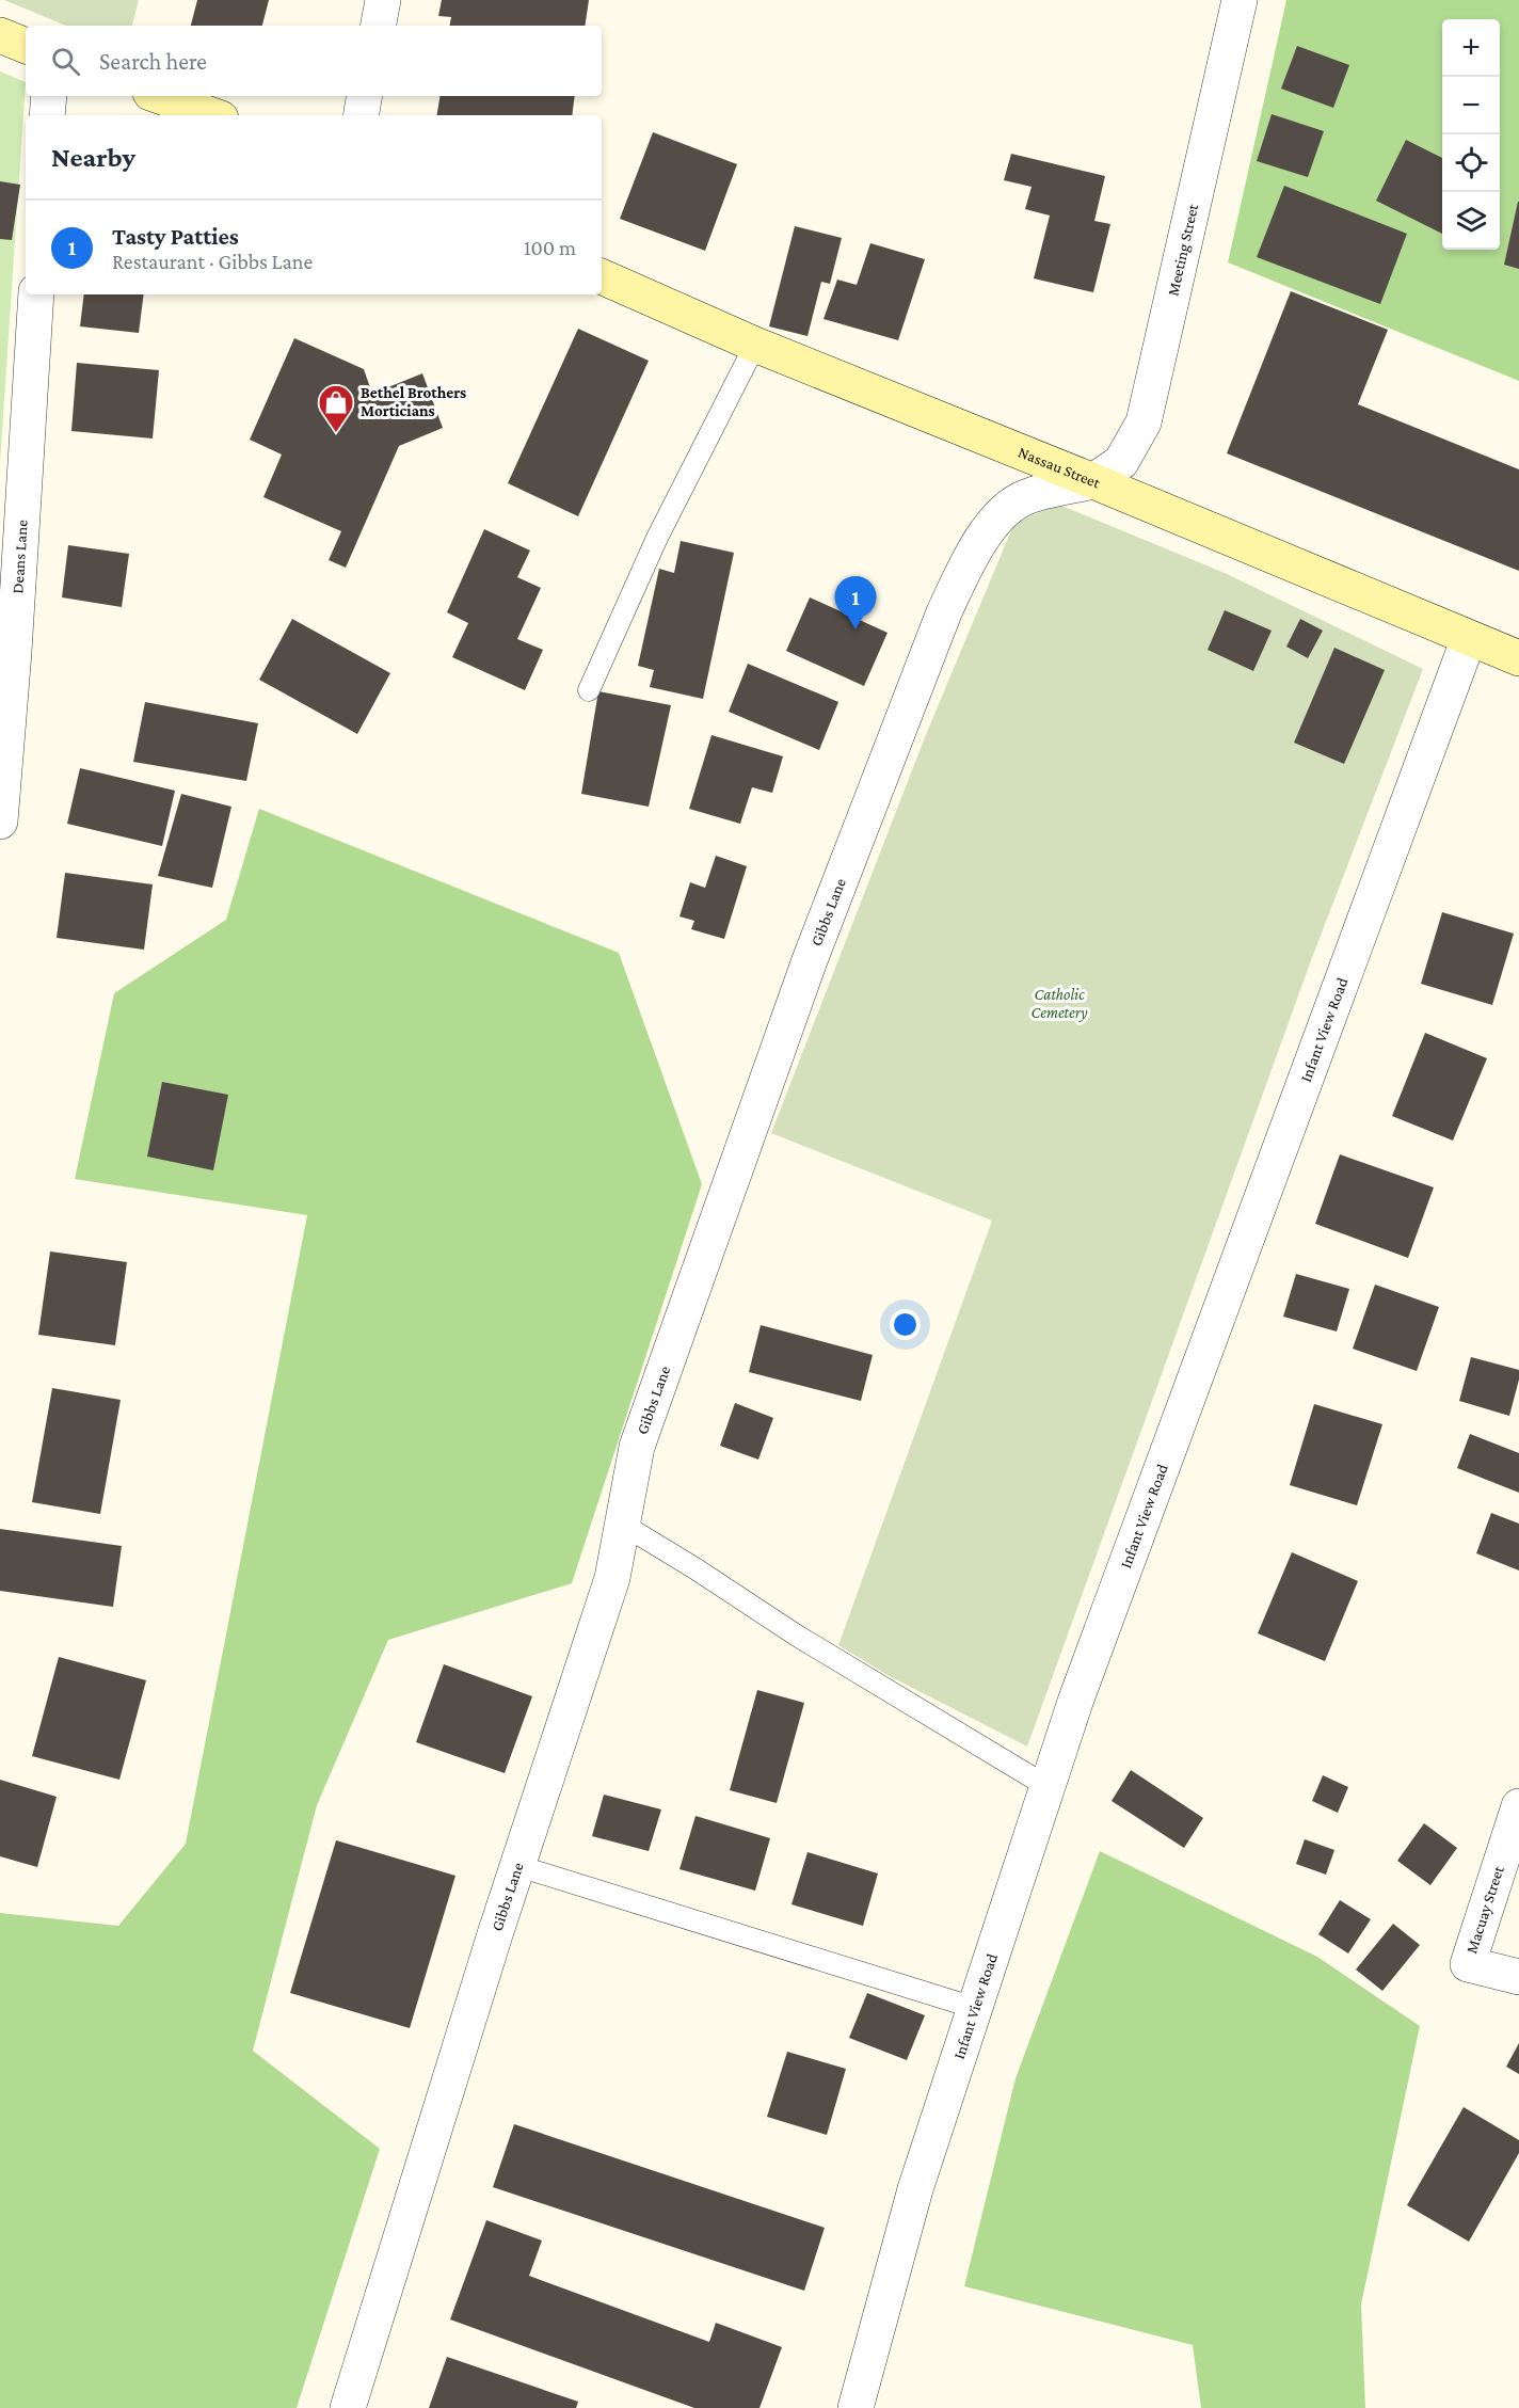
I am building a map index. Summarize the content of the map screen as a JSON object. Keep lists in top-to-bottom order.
{
  "streets": {
    "main road": ["Nassau Street"],
    "street": [
      "Meeting Street",
      "Deans Lane",
      "Gibbs Lane",
      "Infant View Road",
      "Macuay Street"
    ]
  },
  "crossings": [
    ["Meeting Street", "Nassau Street"],
    ["Meeting Street", "Gibbs Lane"],
    ["Nassau Street", "Gibbs Lane"],
    ["Nassau Street", "Infant View Road"]
  ],
  "parks": ["Catholic Cemetery"],
  "places": {
    "shop": ["Bethel Brothers Morticians"]
  },
  "page": {
    "map_buttons": ["+", "−"],
    "search": "Search here",
    "heading": "Nearby",
    "list": [
      {
        "mark": "1",
        "name": "Tasty Patties",
        "note": "Restaurant · Gibbs Lane",
        "value": "100 m"
      }
    ],
    "pins": "1"
  }
}
